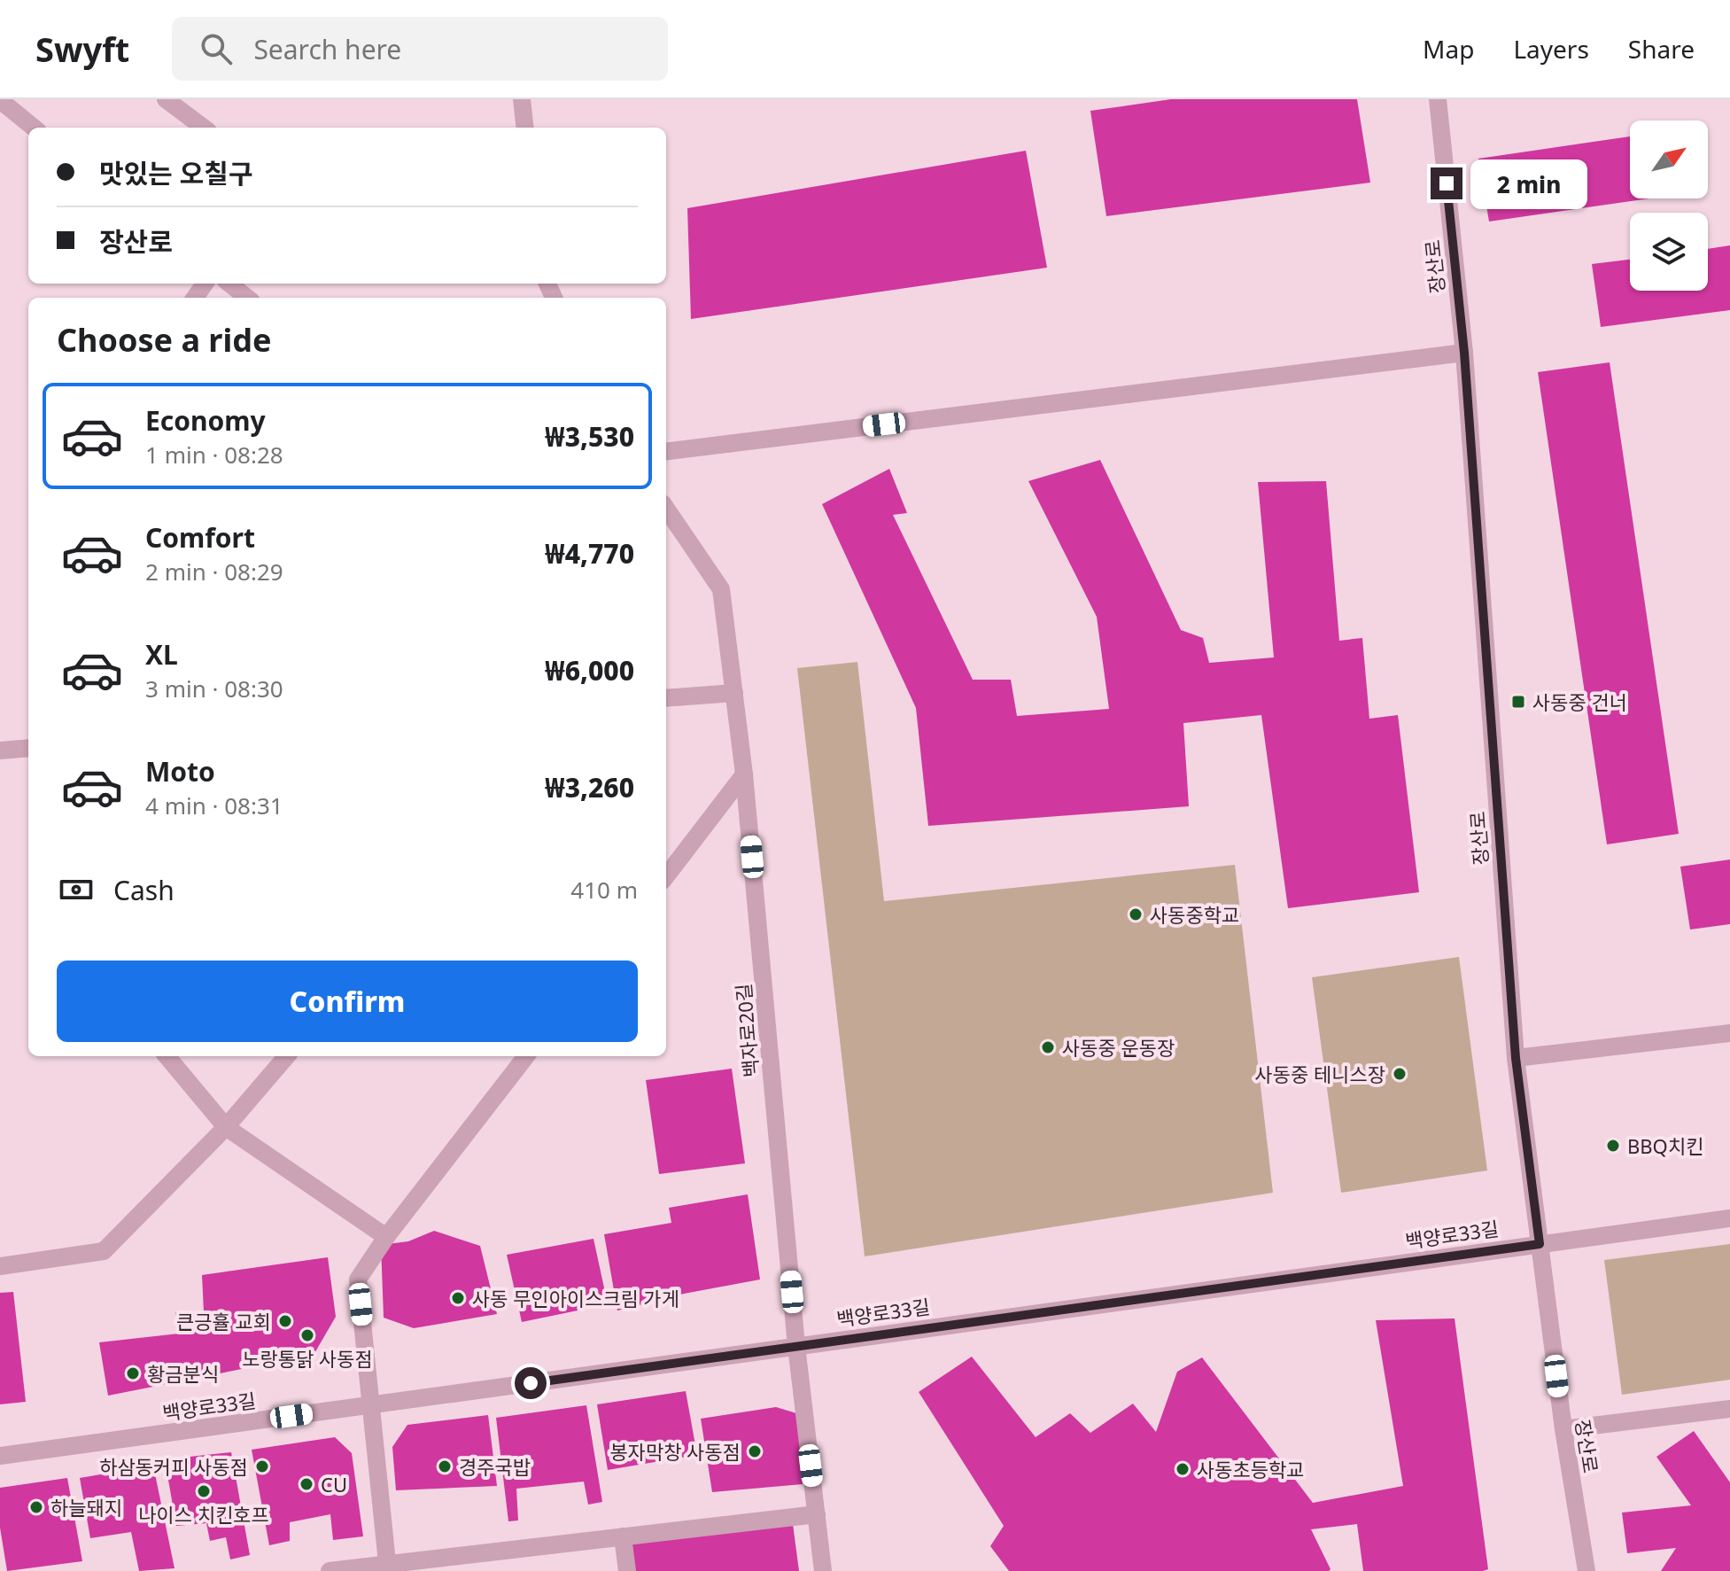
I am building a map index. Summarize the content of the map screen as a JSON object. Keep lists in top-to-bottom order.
{
  "streets": {
    "street": ["장산로", "백자로20길", "백양로33길"]
  },
  "crossings": [
    ["장산로", "백양로33길"],
    ["백자로20길", "백양로33길"]
  ],
  "places": {
    "transit": ["사동중 건너"],
    "other": [
      "사동중학교",
      "사동중 운동장",
      "사동중 테니스장",
      "BBQ치킨",
      "사동 무인아이스크림 가게",
      "큰긍휼 교회",
      "노랑통닭 사동점",
      "황금분식",
      "봉자막창 사동점",
      "하삼동커피 사동점",
      "경주국밥",
      "사동초등학교",
      "CU",
      "나이스 치킨호프",
      "하늘돼지"
    ]
  },
  "north": "top right",
  "page": {
    "header": "Swyft",
    "search": "Search here",
    "nav": ["Map", "Layers", "Share"],
    "banner": ["맛있는 오칠구", "장산로"],
    "bubble": "2 min",
    "heading": "Choose a ride",
    "list": [
      {
        "name": "Economy",
        "note": "1 min · 08:28",
        "value": "₩3,530"
      },
      {
        "name": "Comfort",
        "note": "2 min · 08:29",
        "value": "₩4,770"
      },
      {
        "name": "XL",
        "note": "3 min · 08:30",
        "value": "₩6,000"
      },
      {
        "name": "Moto",
        "note": "4 min · 08:31",
        "value": "₩3,260"
      }
    ],
    "pay": ["Cash", "410 m"],
    "buttons": "Confirm"
  }
}
